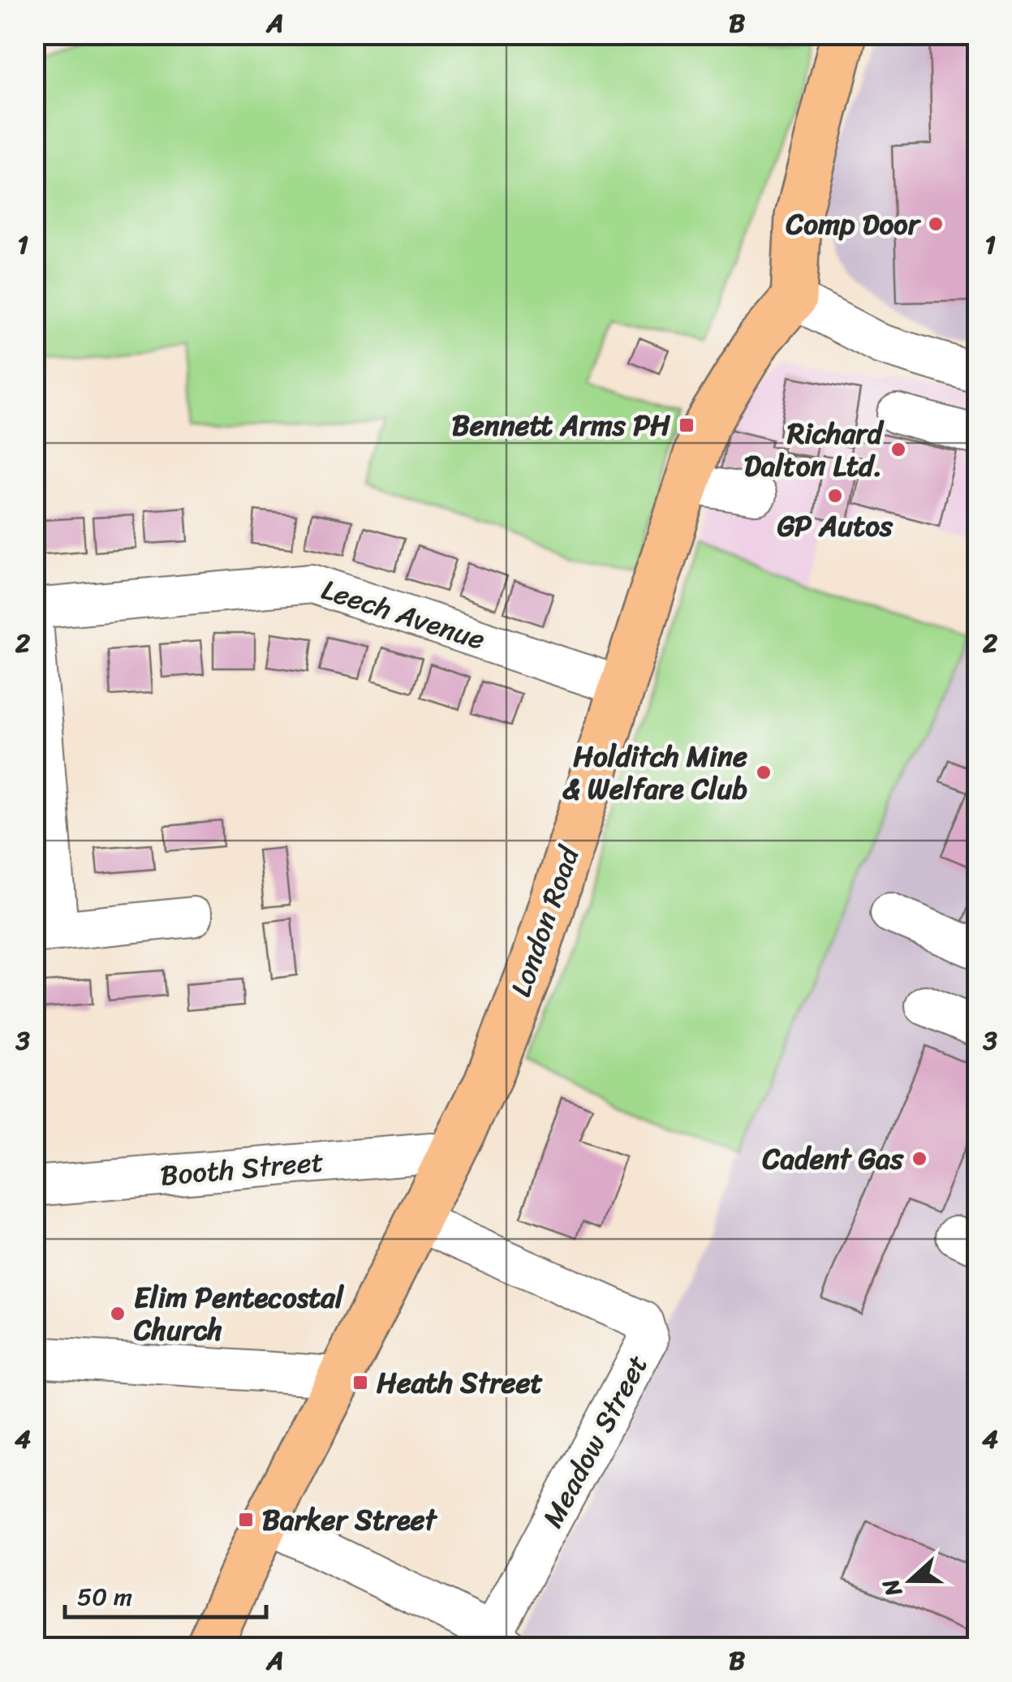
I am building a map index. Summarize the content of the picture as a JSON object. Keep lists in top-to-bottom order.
{
  "streets": {
    "main road": ["London Road"],
    "street": ["Leech Avenue", "Booth Street", "Meadow Street"]
  },
  "crossings": [
    ["Leech Avenue", "London Road"],
    ["London Road", "Booth Street"],
    ["London Road", "Meadow Street"]
  ],
  "places": {
    "other": [
      "Comp Door",
      "Richard Dalton Ltd.",
      "GP Autos",
      "Holditch Mine & Welfare Club",
      "Cadent Gas",
      "Elim Pentecostal Church"
    ],
    "transit": ["Bennett Arms PH", "Heath Street", "Barker Street"]
  },
  "scale_bar": "50 m",
  "north": "left",
  "grid": {
    "columns": ["A", "B"],
    "rows": [
      "1",
      "2",
      "3",
      "4"
    ]
  }
}
